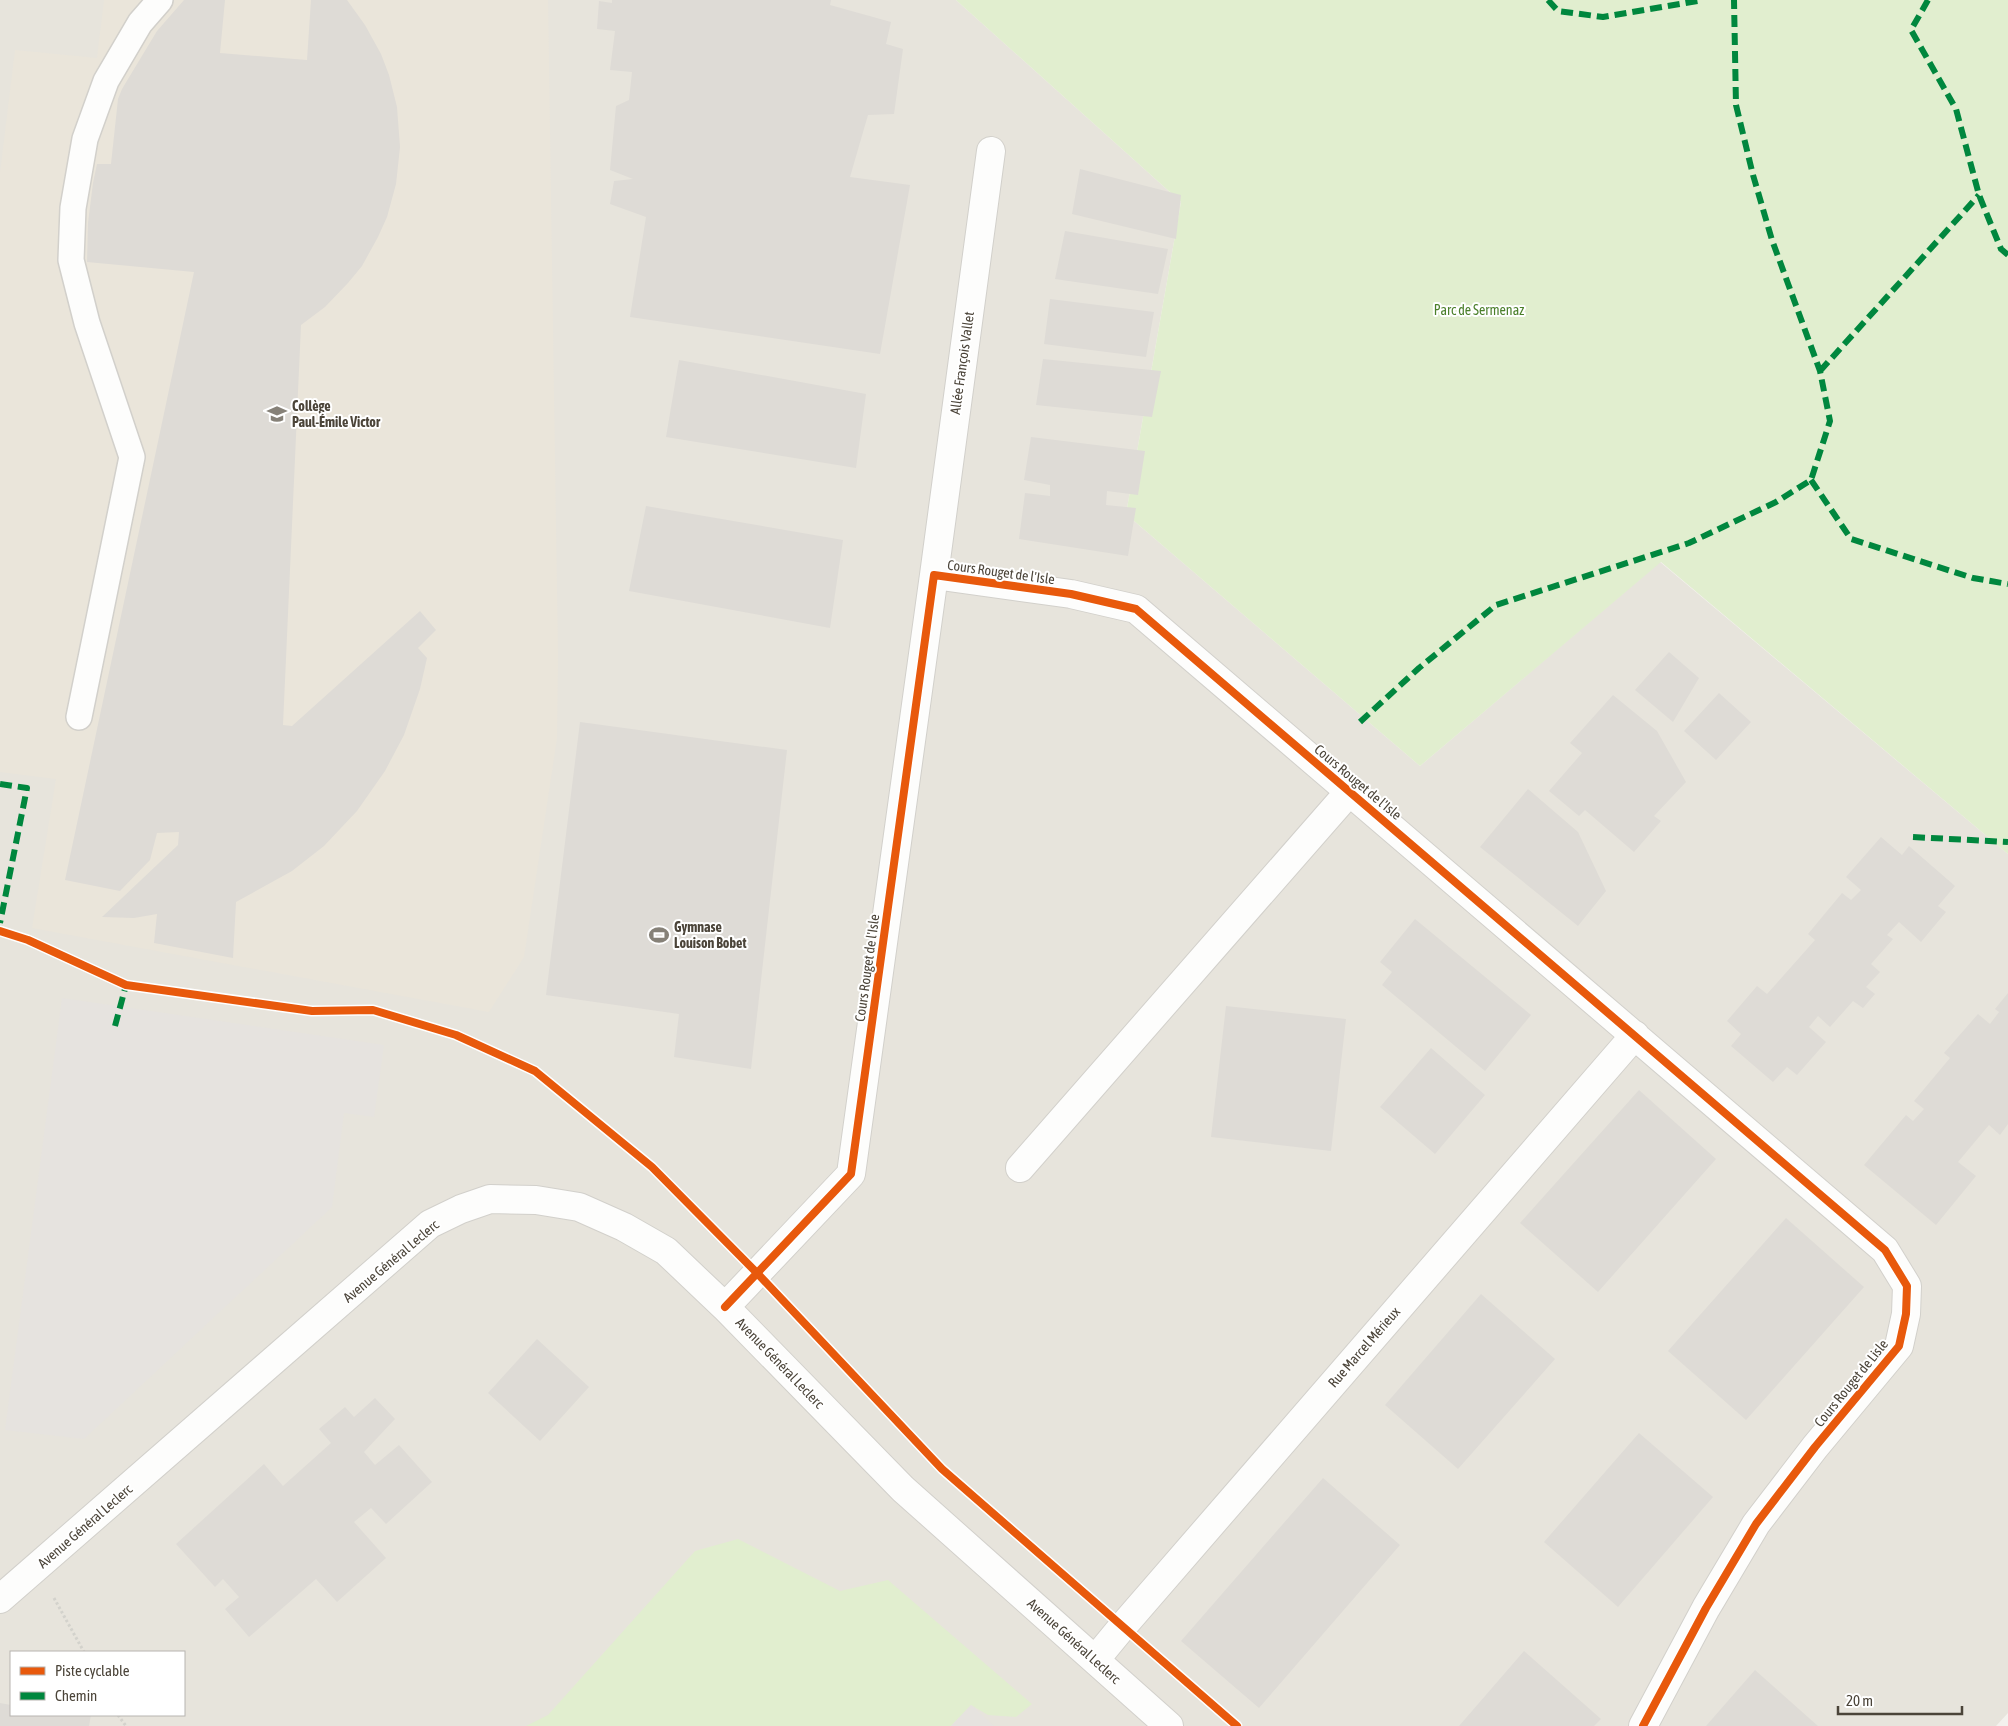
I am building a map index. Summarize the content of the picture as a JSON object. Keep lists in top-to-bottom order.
{
  "streets": {
    "street": [
      "Allée François Vallet",
      "Cours Rouget de l'Isle",
      "Avenue Général Leclerc",
      "Rue Marcel Mérieux",
      "Cours Rouget de Lisle"
    ]
  },
  "crossings": [
    ["Allée François Vallet", "Cours Rouget de l'Isle"],
    ["Cours Rouget de l'Isle", "Avenue Général Leclerc"],
    ["Cours Rouget de l'Isle", "Rue Marcel Mérieux"],
    ["Cours Rouget de l'Isle", "Cours Rouget de Lisle"],
    ["Avenue Général Leclerc", "Rue Marcel Mérieux"],
    ["Rue Marcel Mérieux", "Cours Rouget de Lisle"]
  ],
  "parks": ["Parc de Sermenaz"],
  "places": {
    "school or university": ["Collège Paul-Émile Victor"],
    "sports": ["Gymnase Louison Bobet"]
  },
  "legend": ["Piste cyclable", "Chemin"],
  "scale_bar": "20 m"
}
